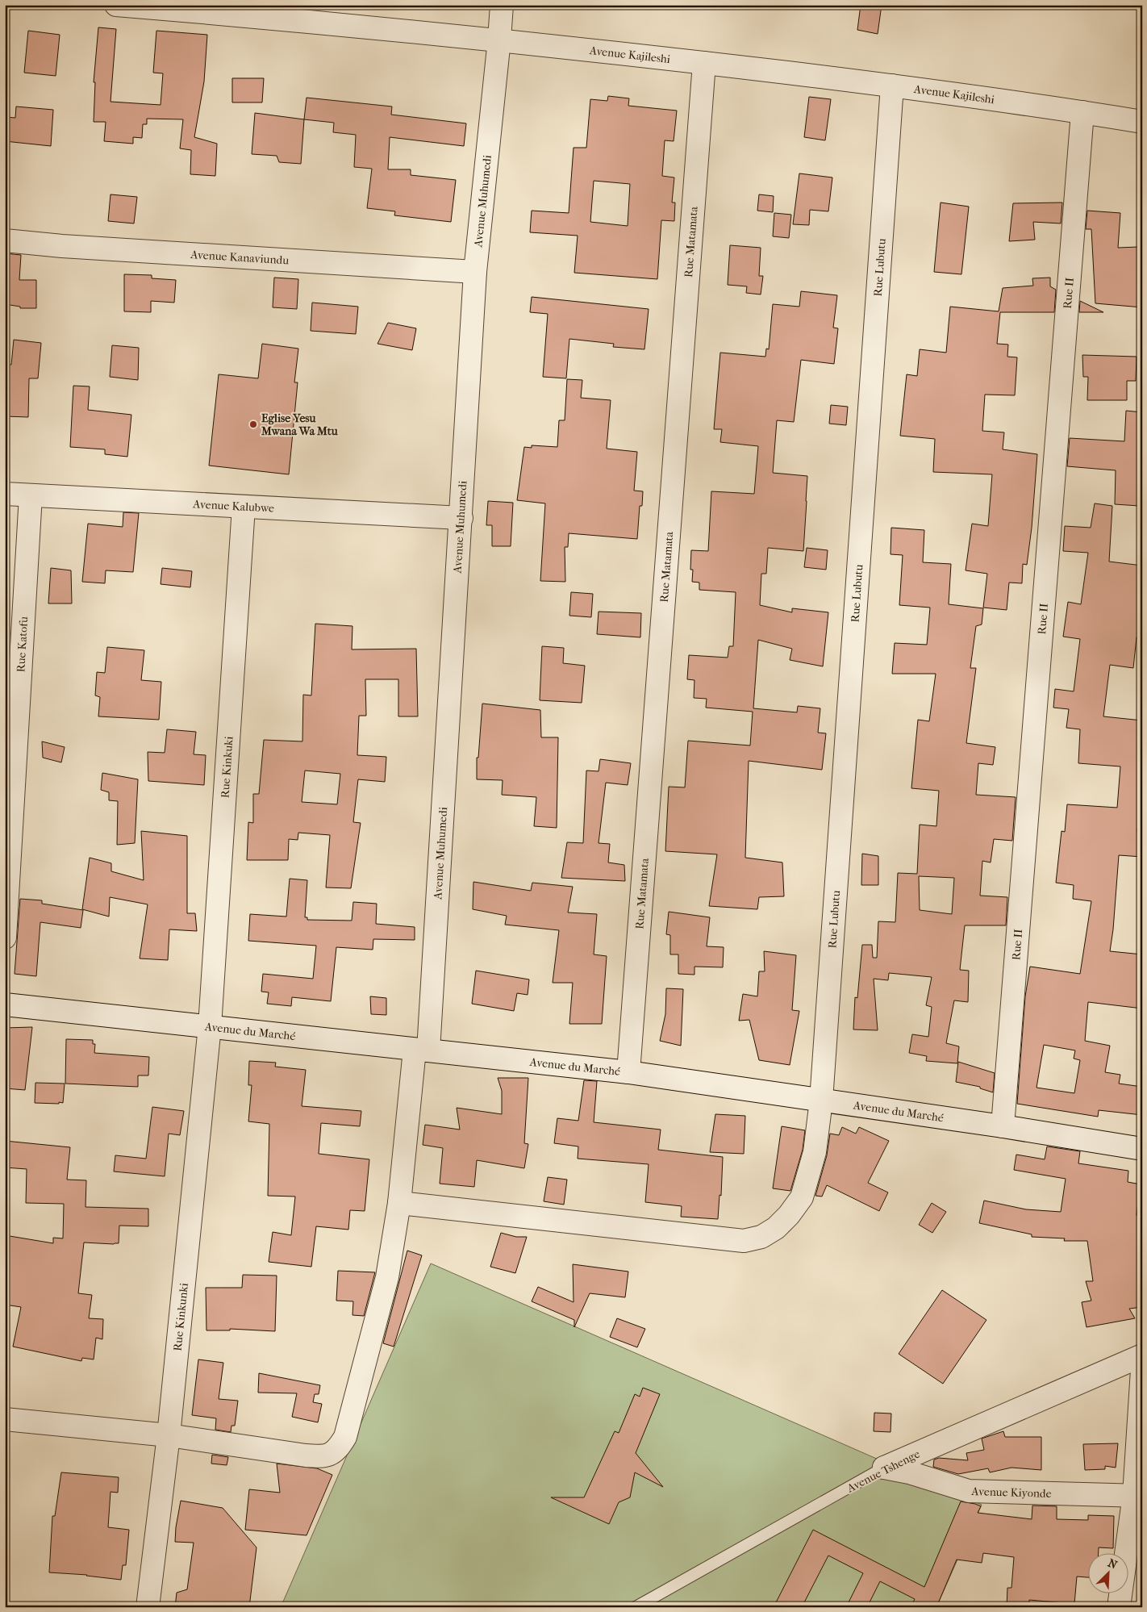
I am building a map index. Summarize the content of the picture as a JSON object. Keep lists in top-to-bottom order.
{
  "streets": {
    "street": [
      "Avenue Kajileshi",
      "Avenue Muhumedi",
      "Rue Matamata",
      "Avenue Kanaviundu",
      "Rue Lubutu",
      "Rue II",
      "Avenue Kalubwe",
      "Rue Katofu",
      "Rue Kinkuki",
      "Avenue du Marché",
      "Rue Kinkunki",
      "Avenue Tshenge",
      "Avenue Kiyonde"
    ]
  },
  "crossings": [
    ["Avenue Kajileshi", "Avenue Muhumedi"],
    ["Avenue Kajileshi", "Rue Matamata"],
    ["Avenue Kajileshi", "Rue Lubutu"],
    ["Avenue Kajileshi", "Rue II"],
    ["Avenue Muhumedi", "Avenue Kanaviundu"],
    ["Avenue Muhumedi", "Rue Lubutu"],
    ["Avenue Muhumedi", "Avenue Kalubwe"],
    ["Avenue Muhumedi", "Avenue du Marché"],
    ["Avenue Muhumedi", "Rue Kinkunki"],
    ["Rue Matamata", "Avenue du Marché"],
    ["Rue Lubutu", "Avenue du Marché"],
    ["Rue II", "Avenue du Marché"],
    ["Avenue Kalubwe", "Rue Katofu"],
    ["Avenue Kalubwe", "Rue Kinkuki"],
    ["Rue Kinkuki", "Avenue du Marché"],
    ["Rue Kinkuki", "Rue Kinkunki"],
    ["Avenue du Marché", "Rue Kinkunki"],
    ["Avenue Tshenge", "Avenue Kiyonde"]
  ],
  "places": ["Eglise Yesu Mwana Wa Mtu"],
  "north": "top right"
}
